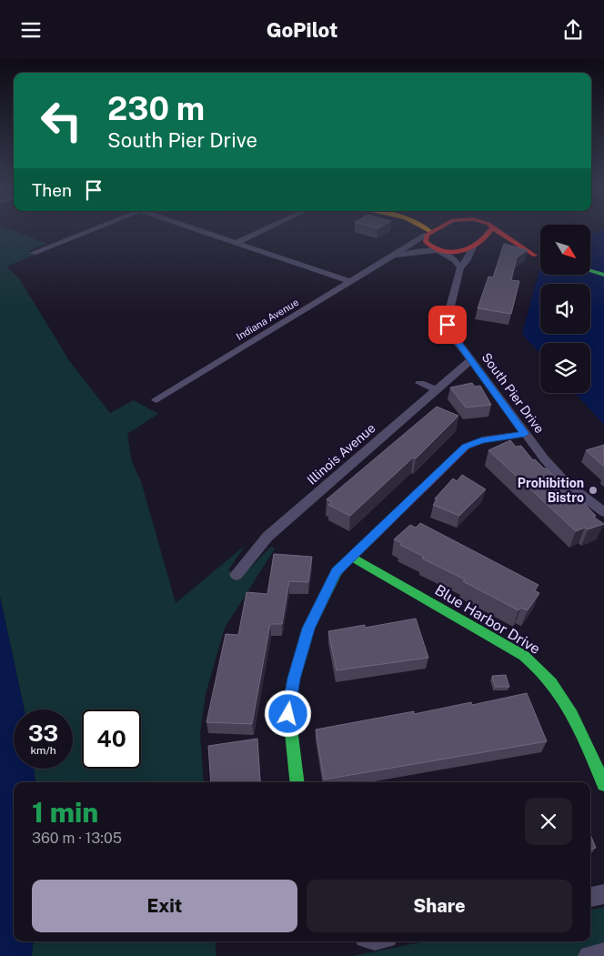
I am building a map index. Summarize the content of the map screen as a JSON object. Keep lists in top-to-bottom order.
{
  "streets": {
    "main road": ["Blue Harbor Drive"],
    "street": ["Indiana Avenue", "South Pier Drive", "Illinois Avenue"]
  },
  "crossings": [
    ["South Pier Drive", "Illinois Avenue"]
  ],
  "places": ["Prohibition Bistro"],
  "north": "bottom right",
  "page": {
    "header": "GoPilot",
    "turn": ["230 m", "South Pier Drive"],
    "then": "Then",
    "speed": "33 km/h",
    "limit": "40",
    "heading": ["1 min", "360 m · 13:05"],
    "buttons": ["Exit", "Share"]
  }
}
